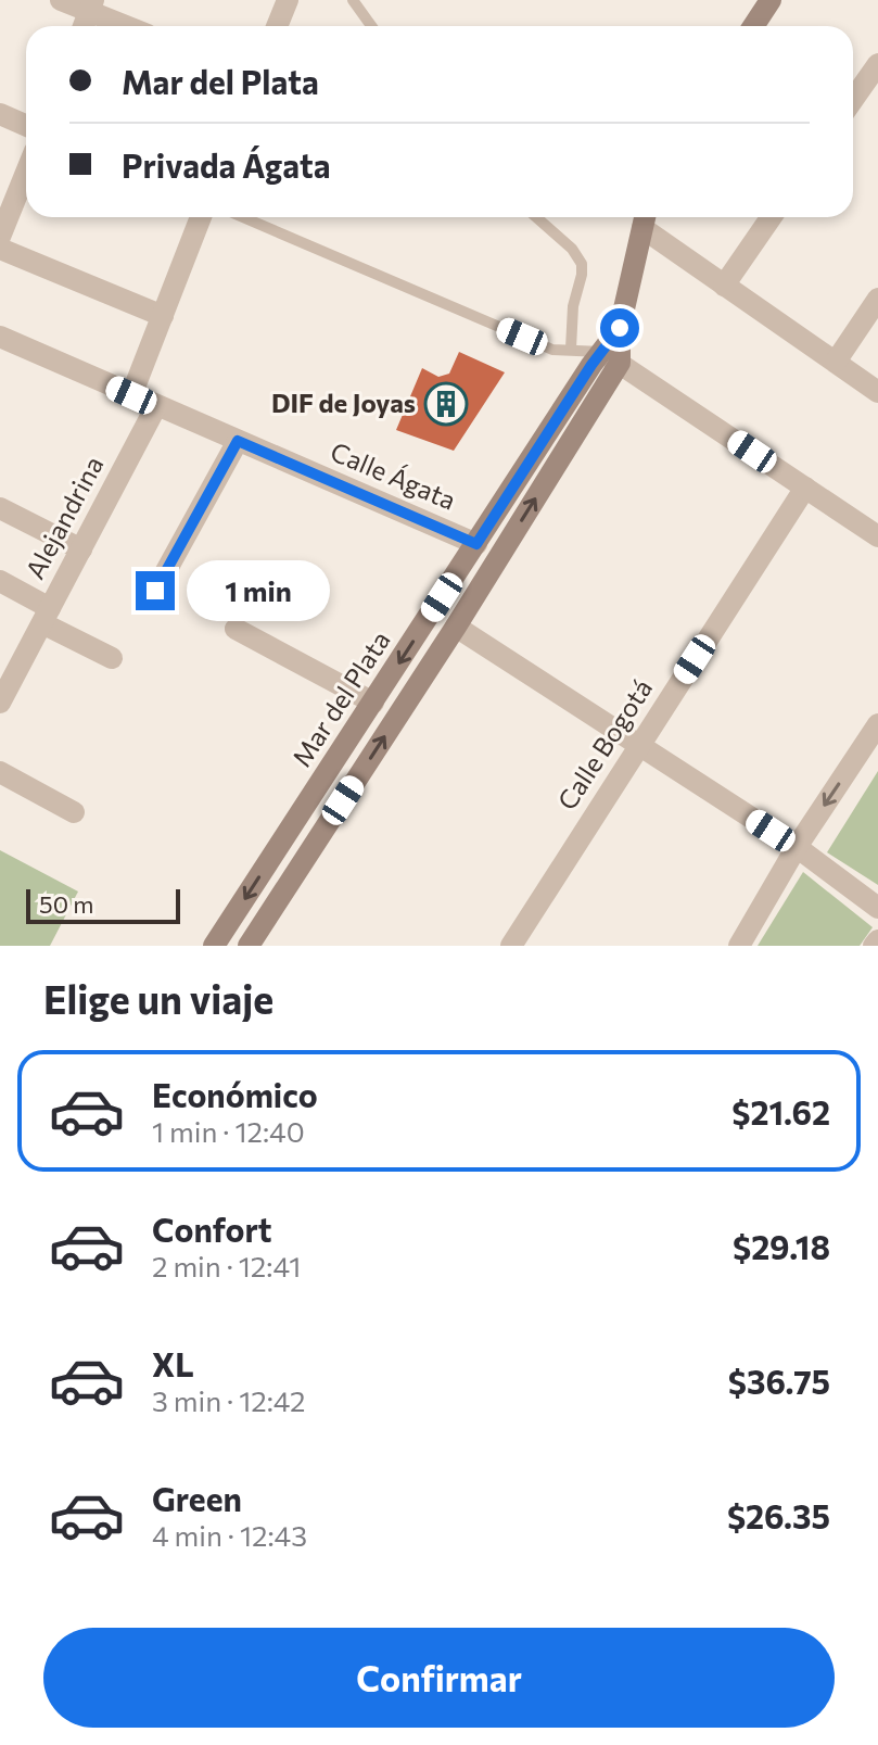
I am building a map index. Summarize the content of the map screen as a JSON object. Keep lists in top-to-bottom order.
{
  "streets": {
    "main road": ["Mar del Plata"],
    "street": ["Calle Ágata", "Alejandrina", "Calle Bogotá"]
  },
  "crossings": [
    ["Calle Ágata", "Alejandrina"],
    ["Calle Ágata", "Mar del Plata"]
  ],
  "places": {
    "building": ["DIF de Joyas"]
  },
  "scale_bar": "50 m",
  "page": {
    "banner": ["Mar del Plata", "Privada Ágata"],
    "bubble": "1 min",
    "scale": "50 m",
    "heading": "Elige un viaje",
    "list": [
      {
        "name": "Económico",
        "note": "1 min · 12:40",
        "value": "$21.62"
      },
      {
        "name": "Confort",
        "note": "2 min · 12:41",
        "value": "$29.18"
      },
      {
        "name": "XL",
        "note": "3 min · 12:42",
        "value": "$36.75"
      },
      {
        "name": "Green",
        "note": "4 min · 12:43",
        "value": "$26.35"
      }
    ],
    "buttons": "Confirmar"
  }
}
